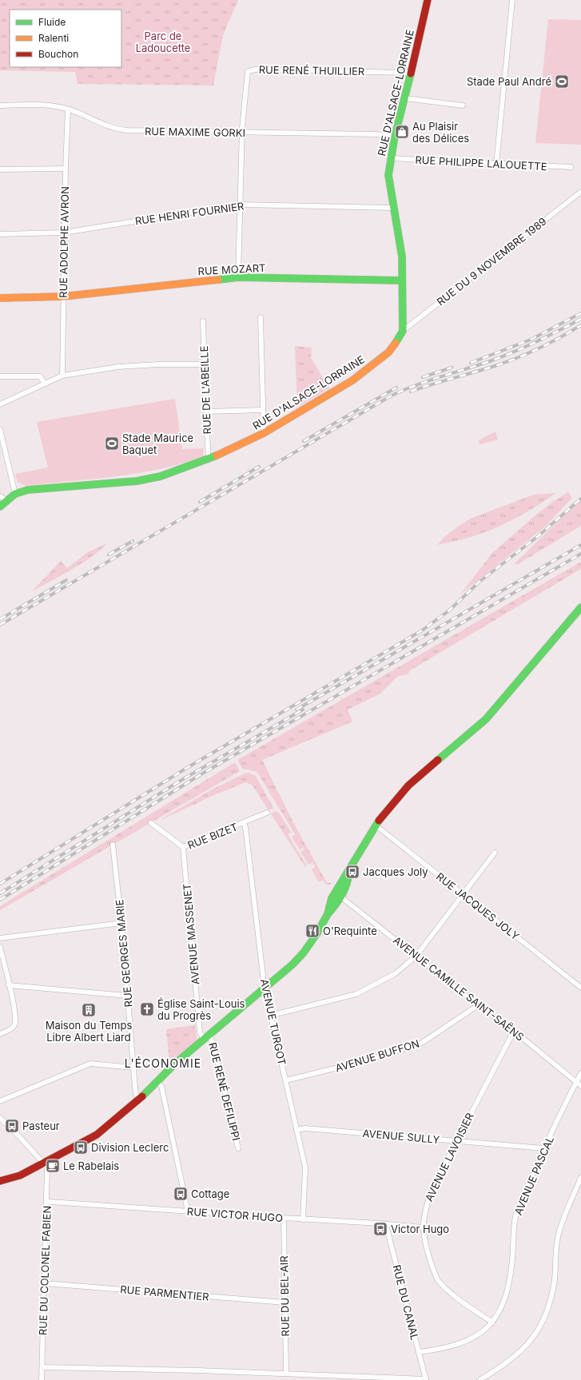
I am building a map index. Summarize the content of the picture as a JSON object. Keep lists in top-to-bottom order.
{
  "streets": {
    "street": [
      "RUE RENÉ THUILLIER",
      "RUE D'ALSACE-LORRAINE",
      "RUE MAXIME GORKI",
      "RUE PHILIPPE LALOUETTE",
      "RUE HENRI FOURNIER",
      "RUE ADOLPHE AVRON",
      "RUE DU 9 NOVEMBRE 1989",
      "RUE MOZART",
      "RUE DE L'ABEILLE",
      "RUE BIZET",
      "RUE JACQUES JOLY",
      "AVENUE MASSENET",
      "RUE GEORGES MARIE",
      "AVENUE CAMILLE SAINT-SAËNS",
      "AVENUE TURGOT",
      "AVENUE BUFFON",
      "RUE RENÉ DEFILIPPI",
      "AVENUE SULLY",
      "AVENUE LAVOISIER",
      "AVENUE PASCAL",
      "RUE VICTOR HUGO",
      "RUE DU COLONEL FABIEN",
      "RUE PARMENTIER",
      "RUE DU BEL-AIR",
      "RUE DU CANAL"
    ]
  },
  "crossings": [
    ["RUE RENÉ THUILLIER", "RUE D'ALSACE-LORRAINE"],
    ["RUE RENÉ THUILLIER", "RUE MAXIME GORKI"],
    ["RUE RENÉ THUILLIER", "RUE HENRI FOURNIER"],
    ["RUE RENÉ THUILLIER", "RUE MOZART"],
    ["RUE D'ALSACE-LORRAINE", "RUE MAXIME GORKI"],
    ["RUE D'ALSACE-LORRAINE", "RUE PHILIPPE LALOUETTE"],
    ["RUE D'ALSACE-LORRAINE", "RUE HENRI FOURNIER"],
    ["RUE D'ALSACE-LORRAINE", "RUE DU 9 NOVEMBRE 1989"],
    ["RUE D'ALSACE-LORRAINE", "RUE MOZART"],
    ["RUE D'ALSACE-LORRAINE", "RUE DE L'ABEILLE"],
    ["RUE MAXIME GORKI", "RUE ADOLPHE AVRON"],
    ["RUE HENRI FOURNIER", "RUE ADOLPHE AVRON"],
    ["RUE ADOLPHE AVRON", "RUE MOZART"],
    ["RUE BIZET", "AVENUE MASSENET"],
    ["RUE BIZET", "AVENUE TURGOT"],
    ["AVENUE MASSENET", "RUE RENÉ DEFILIPPI"],
    ["AVENUE CAMILLE SAINT-SAËNS", "AVENUE BUFFON"],
    ["AVENUE CAMILLE SAINT-SAËNS", "AVENUE LAVOISIER"],
    ["AVENUE CAMILLE SAINT-SAËNS", "AVENUE PASCAL"],
    ["AVENUE TURGOT", "AVENUE BUFFON"],
    ["AVENUE TURGOT", "AVENUE SULLY"],
    ["AVENUE TURGOT", "RUE VICTOR HUGO"],
    ["AVENUE SULLY", "AVENUE LAVOISIER"],
    ["AVENUE SULLY", "AVENUE PASCAL"],
    ["AVENUE LAVOISIER", "AVENUE PASCAL"],
    ["AVENUE LAVOISIER", "RUE VICTOR HUGO"],
    ["AVENUE PASCAL", "RUE DU CANAL"],
    ["RUE VICTOR HUGO", "RUE DU COLONEL FABIEN"],
    ["RUE VICTOR HUGO", "RUE DU BEL-AIR"],
    ["RUE VICTOR HUGO", "RUE DU CANAL"],
    ["RUE DU COLONEL FABIEN", "RUE PARMENTIER"],
    ["RUE PARMENTIER", "RUE DU BEL-AIR"]
  ],
  "districts": ["L'ÉCONOMIE"],
  "parks": ["Parc de Ladoucette"],
  "places": {
    "sports": ["Stade Paul André", "Stade Maurice Baquet"],
    "shop": ["Au Plaisir des Délices"],
    "bus stop": [
      "Jacques Joly",
      "Pasteur",
      "Division Leclerc",
      "Cottage",
      "Victor Hugo"
    ],
    "restaurant": ["O'Requinte"],
    "church": ["Église Saint-Louis du Progrès"],
    "building": ["Maison du Temps Libre Albert Liard"],
    "cafe": ["Le Rabelais"]
  },
  "legend": ["Fluide", "Ralenti", "Bouchon"]
}
